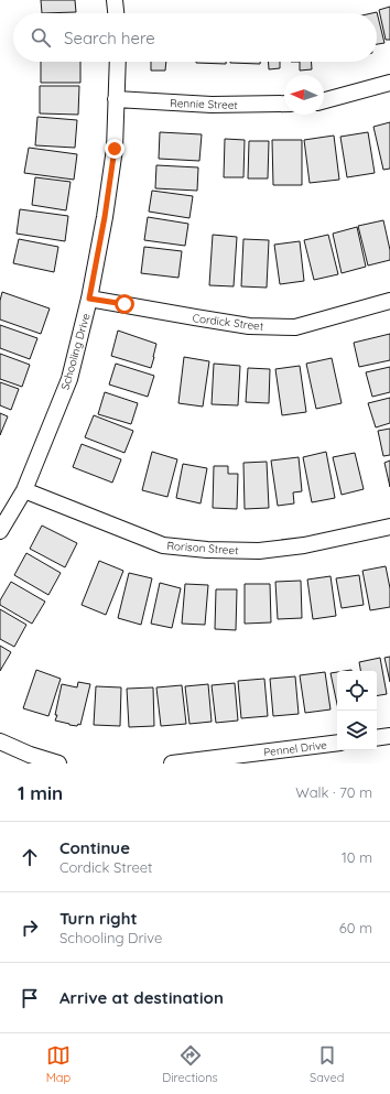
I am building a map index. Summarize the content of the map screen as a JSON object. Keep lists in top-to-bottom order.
{
  "streets": {
    "street": [
      "Rennie Street",
      "Cordick Street",
      "Schooling Drive",
      "Rorison Street",
      "Pennel Drive"
    ]
  },
  "crossings": [
    ["Rennie Street", "Schooling Drive"],
    ["Cordick Street", "Schooling Drive"],
    ["Schooling Drive", "Rorison Street"]
  ],
  "north": "left",
  "page": {
    "search": "Search here",
    "heading": ["1 min", "Walk · 70 m"],
    "list": [
      ["Continue", "Cordick Street", "10 m"],
      ["Turn right", "Schooling Drive", "60 m"],
      "Arrive at destination"
    ],
    "nav": ["Map", "Directions", "Saved"]
  }
}
